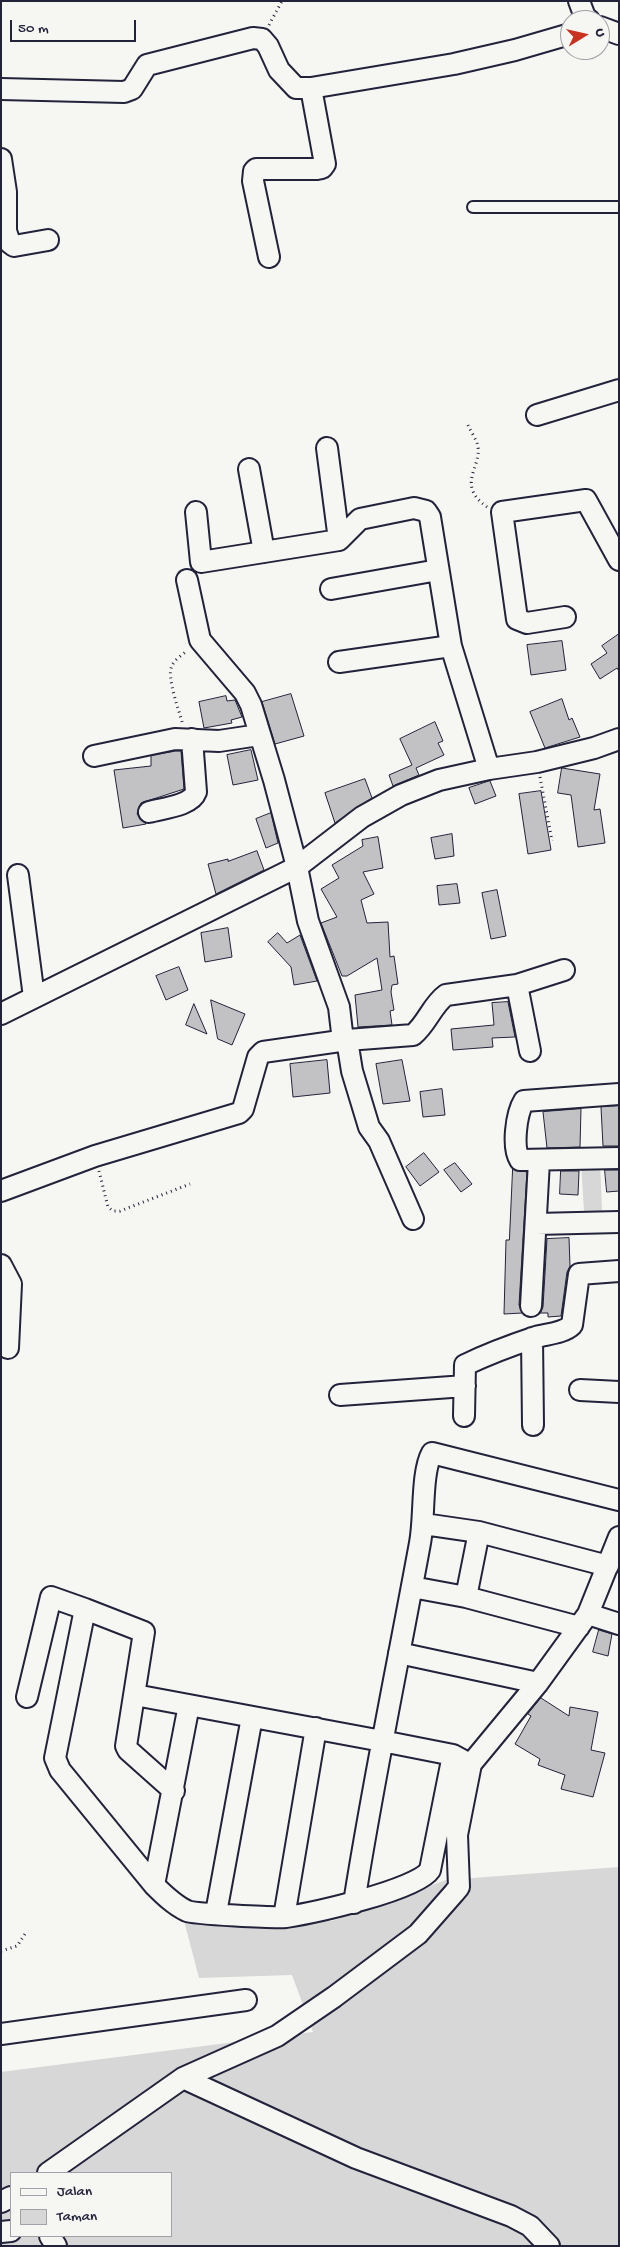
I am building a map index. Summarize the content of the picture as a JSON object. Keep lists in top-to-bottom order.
{
  "legend": ["Jalan", "Taman"],
  "scale_bar": "50 m",
  "north": "right"
}
